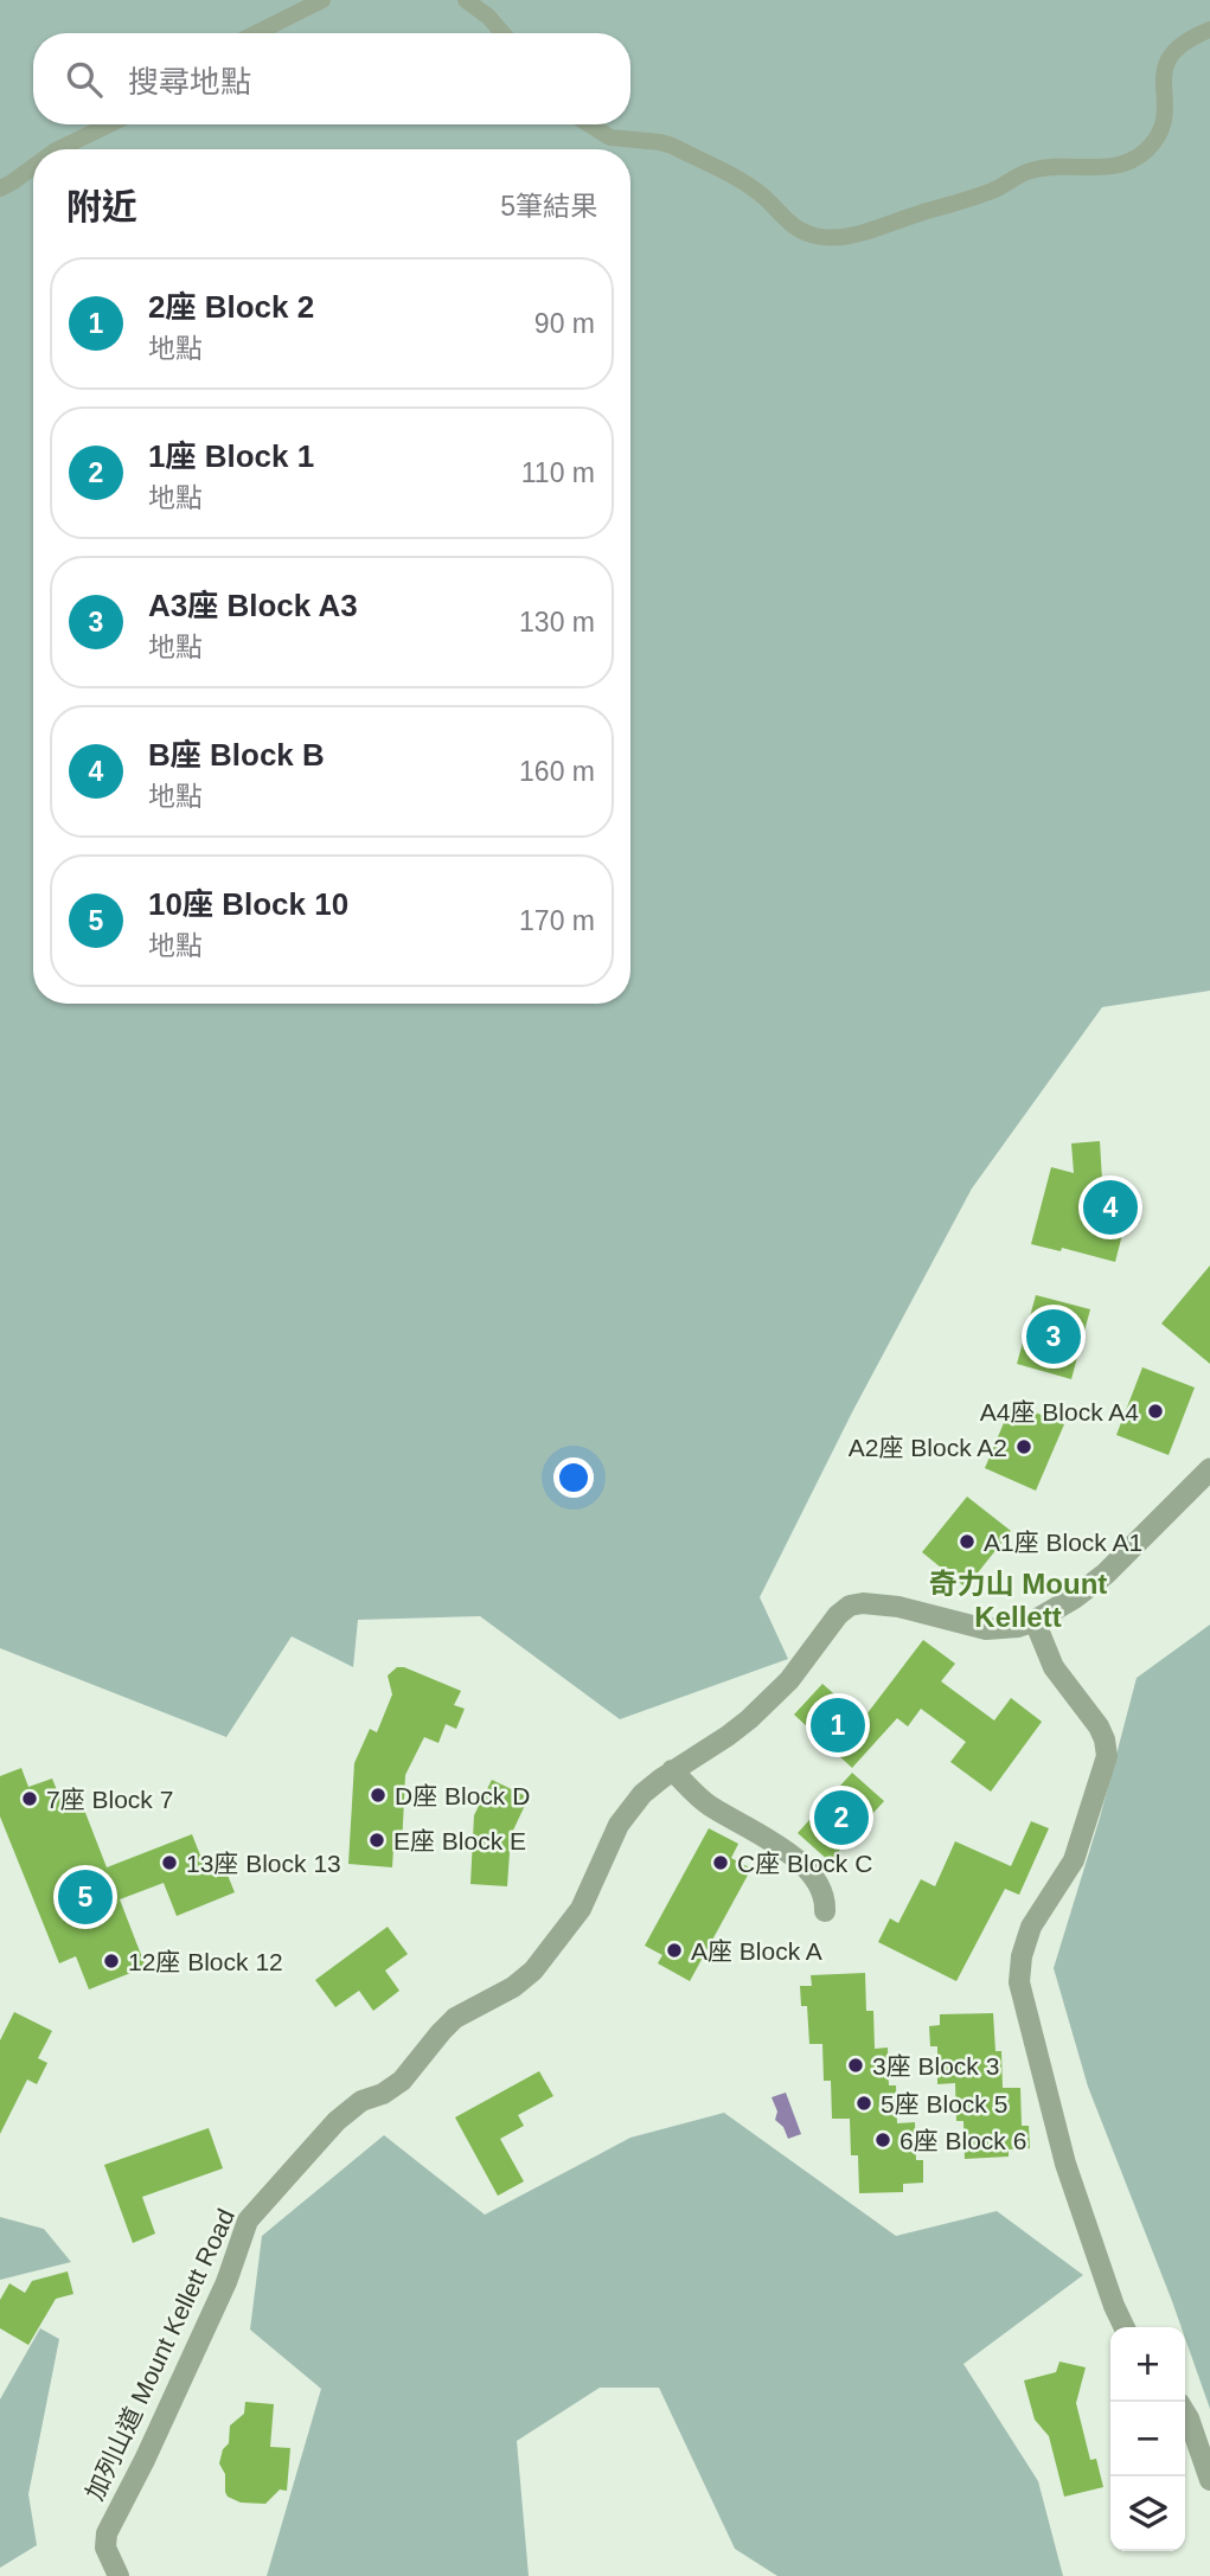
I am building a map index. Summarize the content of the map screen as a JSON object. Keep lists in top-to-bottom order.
{
  "streets": {
    "street": ["加列山道 Mount Kellett Road"]
  },
  "districts": ["奇力山 Mount Kellett"],
  "places": [
    "A4座 Block A4",
    "A2座 Block A2",
    "A1座 Block A1",
    "D座 Block D",
    "7座 Block 7",
    "E座 Block E",
    "13座 Block 13",
    "C座 Block C",
    "A座 Block A",
    "12座 Block 12",
    "3座 Block 3",
    "5座 Block 5",
    "6座 Block 6"
  ],
  "page": {
    "search": "搜尋地點",
    "heading": ["附近", "5筆結果"],
    "list": [
      {
        "mark": "1",
        "name": "2座 Block 2",
        "note": "地點",
        "value": "90 m"
      },
      {
        "mark": "2",
        "name": "1座 Block 1",
        "note": "地點",
        "value": "110 m"
      },
      {
        "mark": "3",
        "name": "A3座 Block A3",
        "note": "地點",
        "value": "130 m"
      },
      {
        "mark": "4",
        "name": "B座 Block B",
        "note": "地點",
        "value": "160 m"
      },
      {
        "mark": "5",
        "name": "10座 Block 10",
        "note": "地點",
        "value": "170 m"
      }
    ],
    "pins": [
      "4",
      "3",
      "1",
      "2",
      "5"
    ],
    "map_buttons": ["+", "−"]
  }
}
